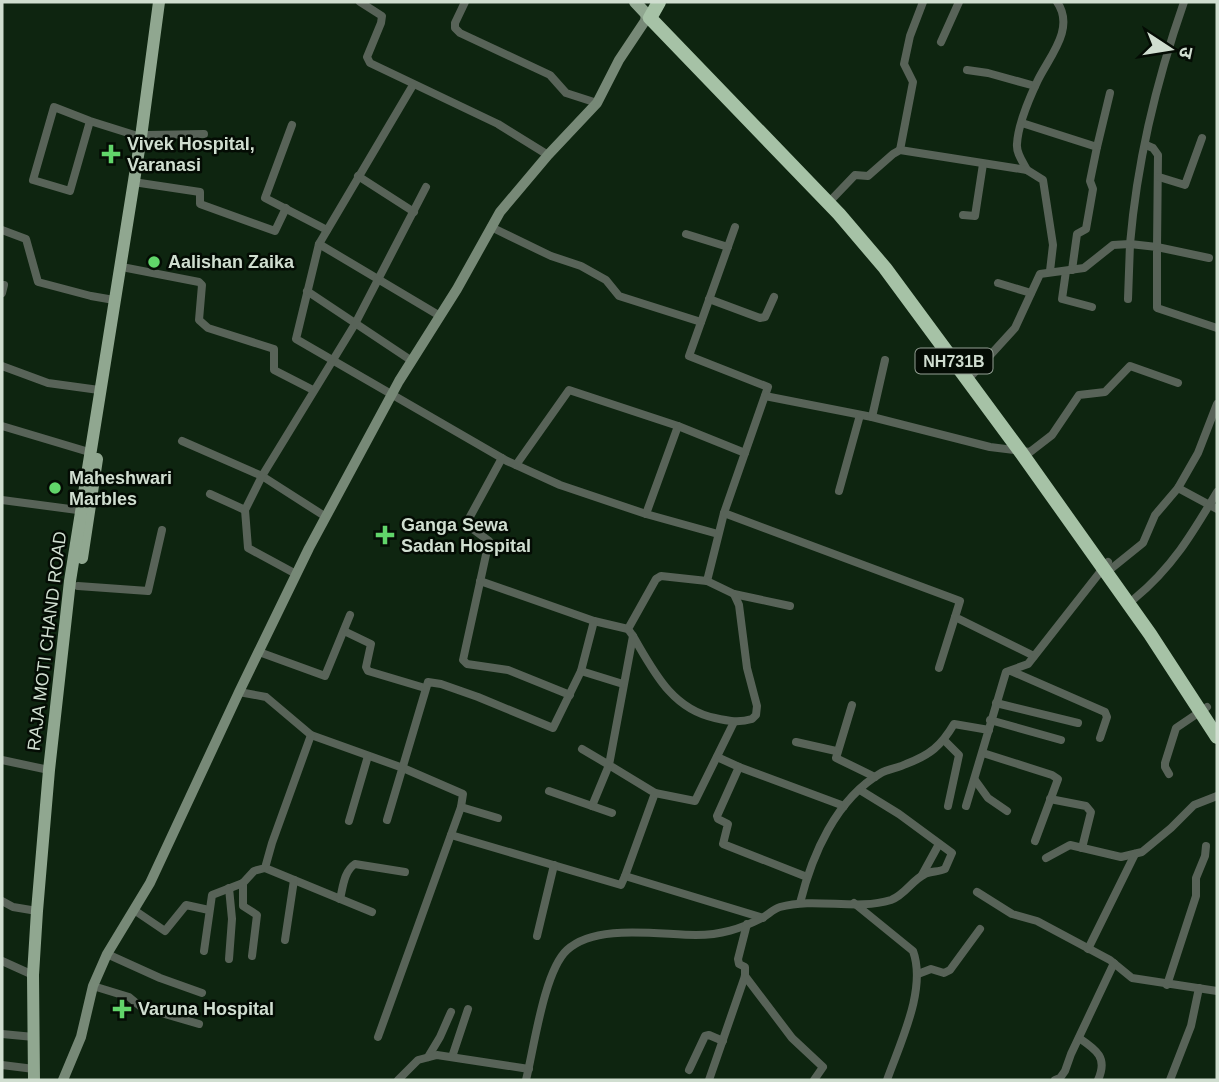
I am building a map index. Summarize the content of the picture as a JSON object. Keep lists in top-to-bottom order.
{
  "streets": {
    "highway": ["NH731B"],
    "main road": ["RAJA MOTI CHAND ROAD"]
  },
  "places": {
    "health": ["Vivek Hospital, Varanasi", "Ganga Sewa Sadan Hospital", "Varuna Hospital"],
    "other": ["Aalishan Zaika", "Maheshwari Marbles"]
  },
  "north": "right"
}
